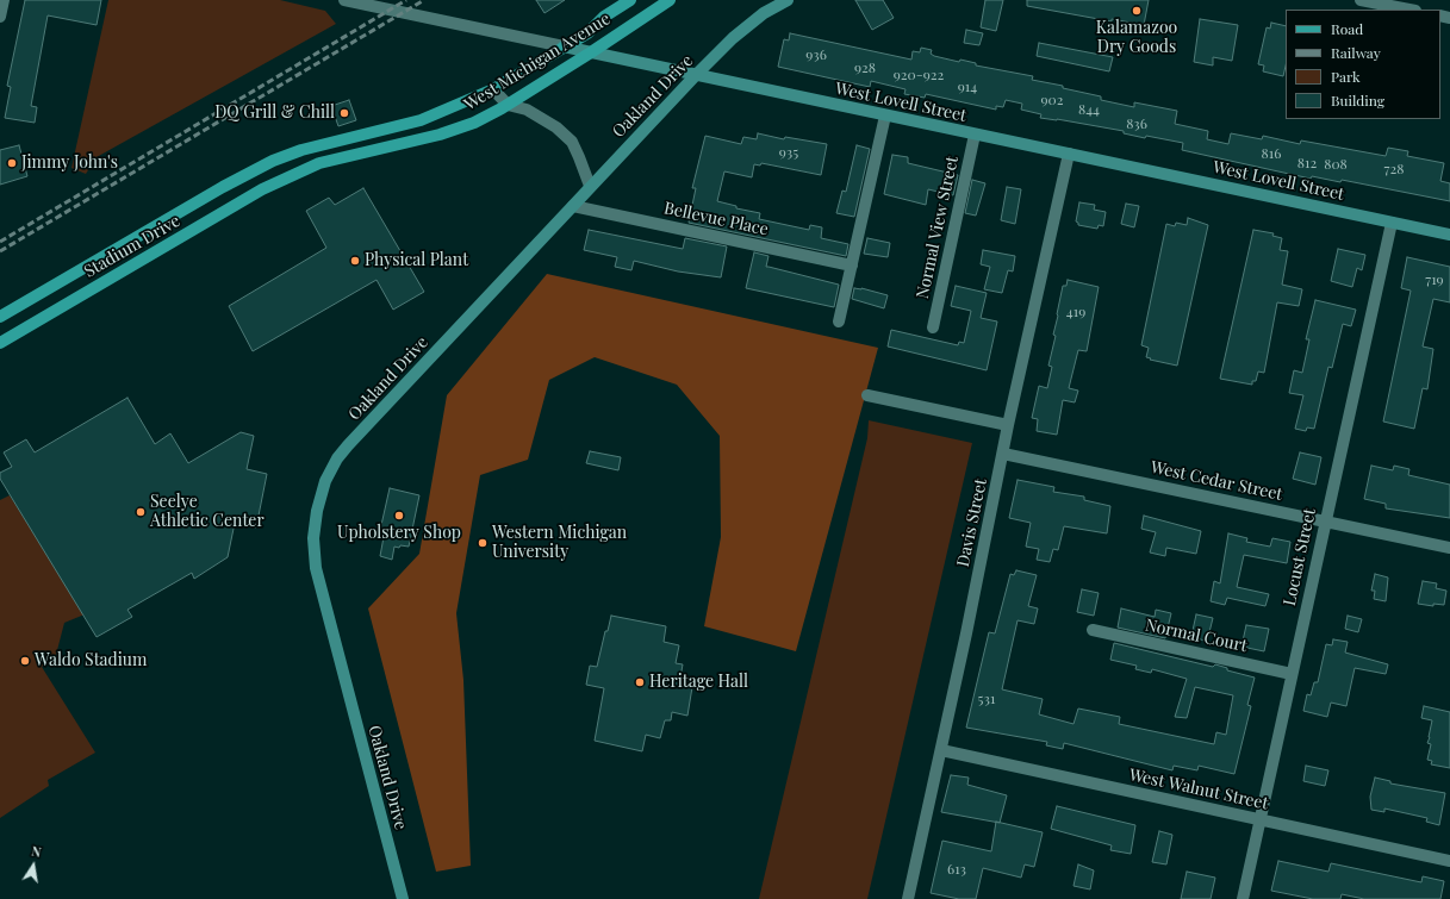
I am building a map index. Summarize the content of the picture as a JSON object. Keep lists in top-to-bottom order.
{
  "streets": {
    "main road": [
      "West Michigan Avenue",
      "Oakland Drive",
      "West Lovell Street",
      "Stadium Drive"
    ],
    "street": [
      "Bellevue Place",
      "Normal View Street",
      "West Cedar Street",
      "Davis Street",
      "Locust Street",
      "Normal Court",
      "West Walnut Street"
    ]
  },
  "crossings": [
    ["West Michigan Avenue", "West Lovell Street"],
    ["West Michigan Avenue", "Stadium Drive"],
    ["Oakland Drive", "West Lovell Street"],
    ["Oakland Drive", "Bellevue Place"],
    ["West Lovell Street", "Normal View Street"],
    ["West Lovell Street", "Davis Street"],
    ["West Lovell Street", "Locust Street"],
    ["West Cedar Street", "Davis Street"],
    ["West Cedar Street", "Locust Street"],
    ["Davis Street", "West Walnut Street"],
    ["Locust Street", "Normal Court"],
    ["Locust Street", "West Walnut Street"]
  ],
  "places": [
    "Kalamazoo Dry Goods",
    "DQ Grill & Chill",
    "Jimmy John's",
    "Physical Plant",
    "Seelye Athletic Center",
    "Upholstery Shop",
    "Western Michigan University",
    "Waldo Stadium",
    "Heritage Hall"
  ],
  "house_numbers": [
    "936",
    "928",
    "920-922",
    "914",
    "902",
    "844",
    "836",
    "935",
    "816",
    "812",
    "808",
    "728",
    "719",
    "419",
    "531",
    "613"
  ],
  "legend": [
    "Road",
    "Railway",
    "Park",
    "Building"
  ],
  "north": "top"
}
